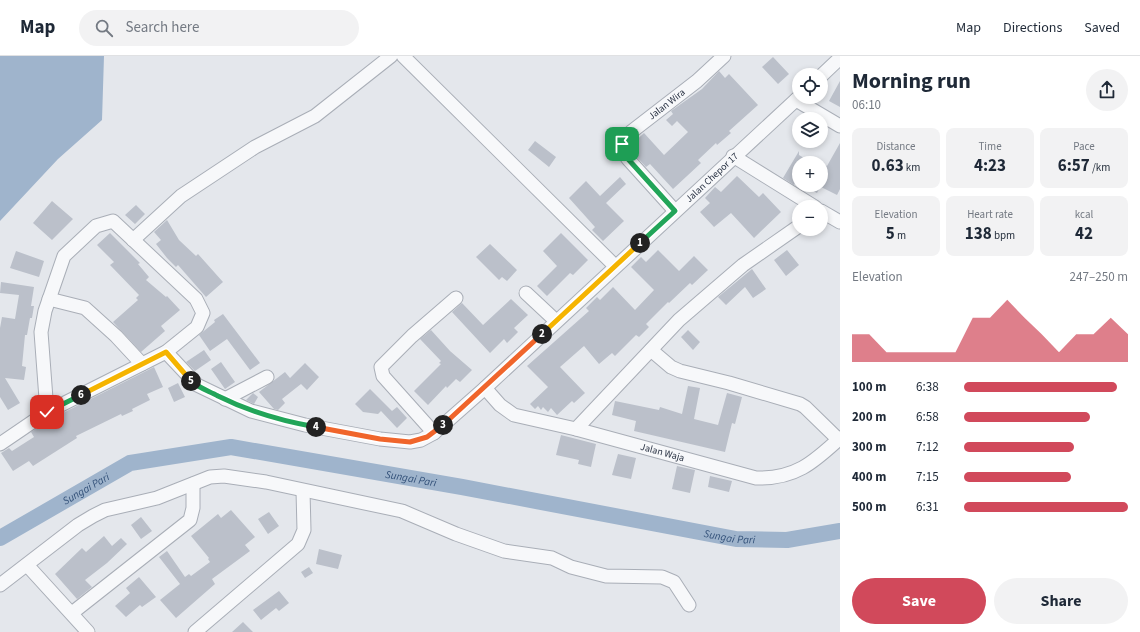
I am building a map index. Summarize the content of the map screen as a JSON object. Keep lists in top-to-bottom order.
{
  "streets": {
    "street": ["Jalan Wira", "Jalan Chepor 17", "Jalan Waja"]
  },
  "crossings": [
    ["Jalan Wira", "Jalan Chepor 17"],
    ["Jalan Chepor 17", "Jalan Waja"]
  ],
  "water": ["Sungai Pari"],
  "page": {
    "header": "Map",
    "search": "Search here",
    "nav": ["Map", "Directions", "Saved"],
    "heading": ["Morning run", "06:10"],
    "map_buttons": ["+", "−"],
    "stats": [
      ["Distance", "0.63 km"],
      ["Time", "4:23"],
      ["Pace", "6:57 /km"],
      ["Elevation", "5 m"],
      ["Heart rate", "138 bpm"],
      ["kcal", "42"]
    ],
    "pins": [
      "1",
      "2",
      "5",
      "6",
      "3",
      "4"
    ],
    "chart": ["Elevation", "247–250 m"],
    "list": [
      {
        "name": "100 m",
        "note": "6:38"
      },
      {
        "name": "200 m",
        "note": "6:58"
      },
      {
        "name": "300 m",
        "note": "7:12"
      },
      {
        "name": "400 m",
        "note": "7:15"
      },
      {
        "name": "500 m",
        "note": "6:31"
      }
    ],
    "buttons": ["Save", "Share"]
  }
}
